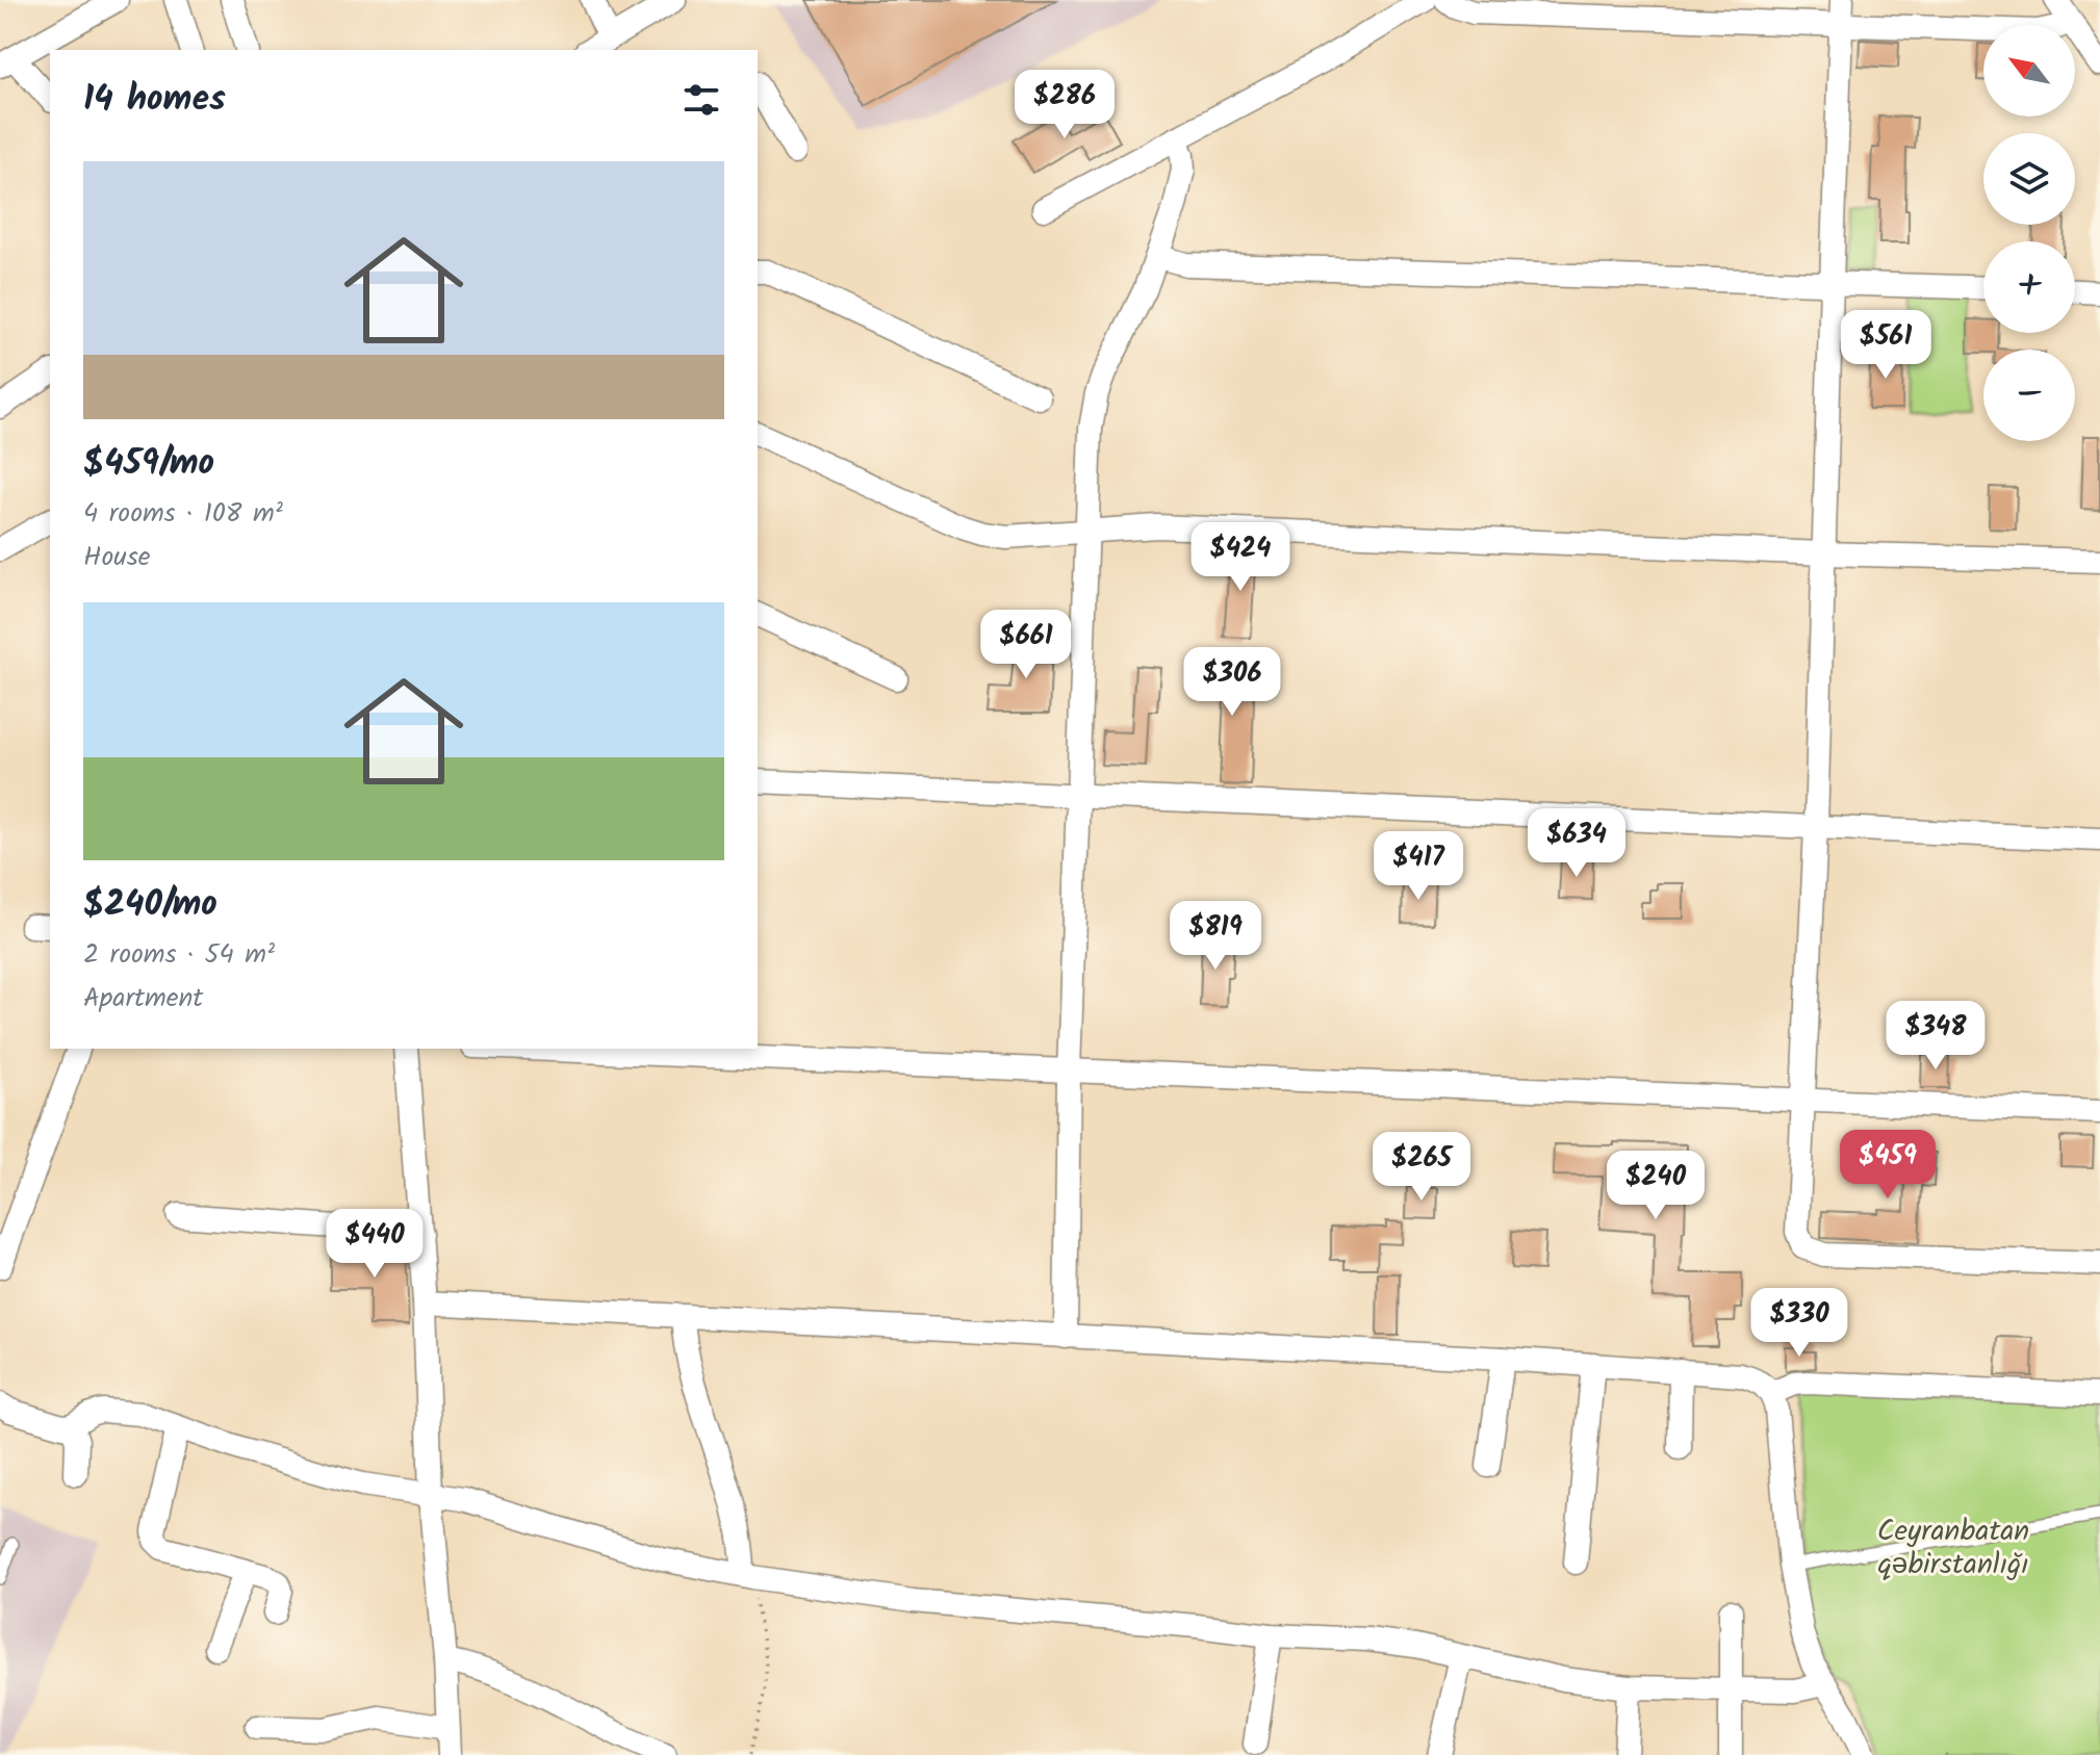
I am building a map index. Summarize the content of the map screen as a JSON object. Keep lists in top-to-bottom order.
{
  "parks": ["Ceyranbatan qəbirstanlığı"],
  "north": "top left",
  "page": {
    "map_buttons": ["+", "−"],
    "heading": "14 homes",
    "price": [
      "$286",
      "$561",
      "$424",
      "$661",
      "$306",
      "$634",
      "$417",
      "$819",
      "$348",
      "$459",
      "$265",
      "$240",
      "$440",
      "$330"
    ],
    "list": [
      {
        "name": "$459/mo",
        "note": "4 rooms · 108 m² · House"
      },
      {
        "name": "$240/mo",
        "note": "2 rooms · 54 m² · Apartment"
      }
    ]
  }
}
